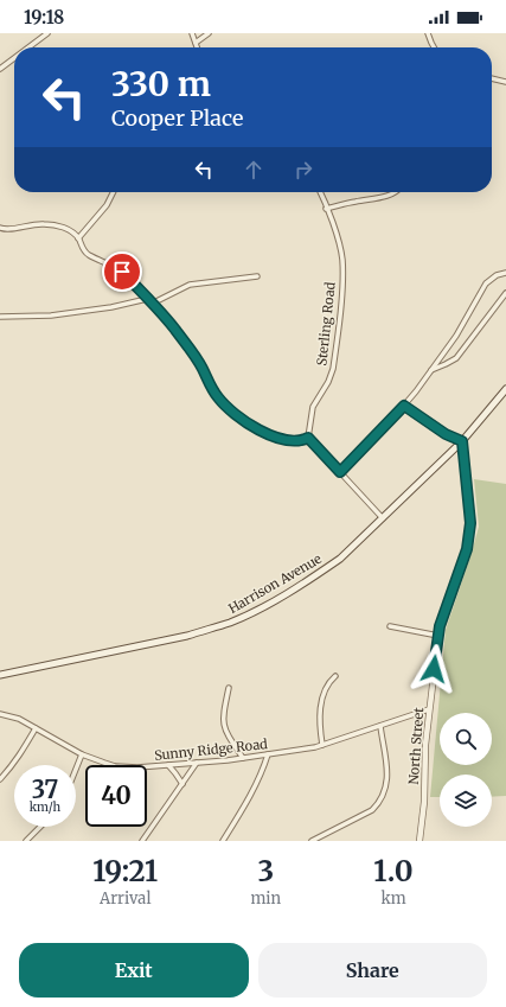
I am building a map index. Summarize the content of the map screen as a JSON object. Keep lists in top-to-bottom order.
{
  "streets": {
    "main road": ["Harrison Avenue"],
    "street": ["Sterling Road", "North Street", "Sunny Ridge Road"]
  },
  "crossings": [
    ["Harrison Avenue", "North Street"],
    ["North Street", "Sunny Ridge Road"]
  ],
  "page": {
    "status": "19:18",
    "turn": ["330 m", "Cooper Place"],
    "speed": "37 km/h",
    "limit": "40",
    "eta": [
      "19:21",
      "Arrival",
      "3",
      "min",
      "1.0",
      "km"
    ],
    "buttons": ["Exit", "Share"]
  }
}
